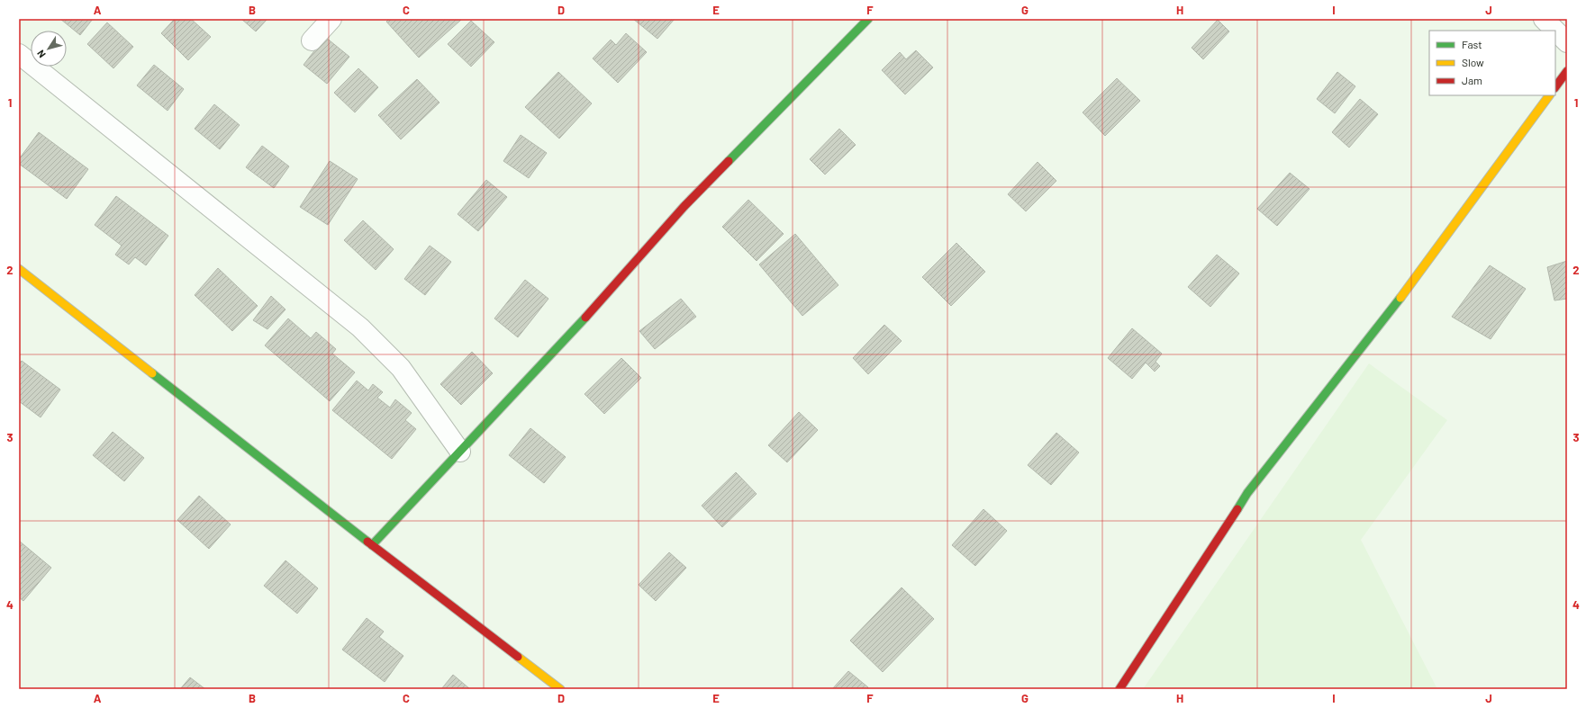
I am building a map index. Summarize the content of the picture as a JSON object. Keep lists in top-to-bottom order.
{
  "legend": ["Fast", "Slow", "Jam"],
  "north": "bottom left",
  "grid": {
    "columns": [
      "A",
      "B",
      "C",
      "D",
      "E",
      "F",
      "G",
      "H",
      "I",
      "J"
    ],
    "rows": [
      "1",
      "2",
      "3",
      "4"
    ]
  }
}
